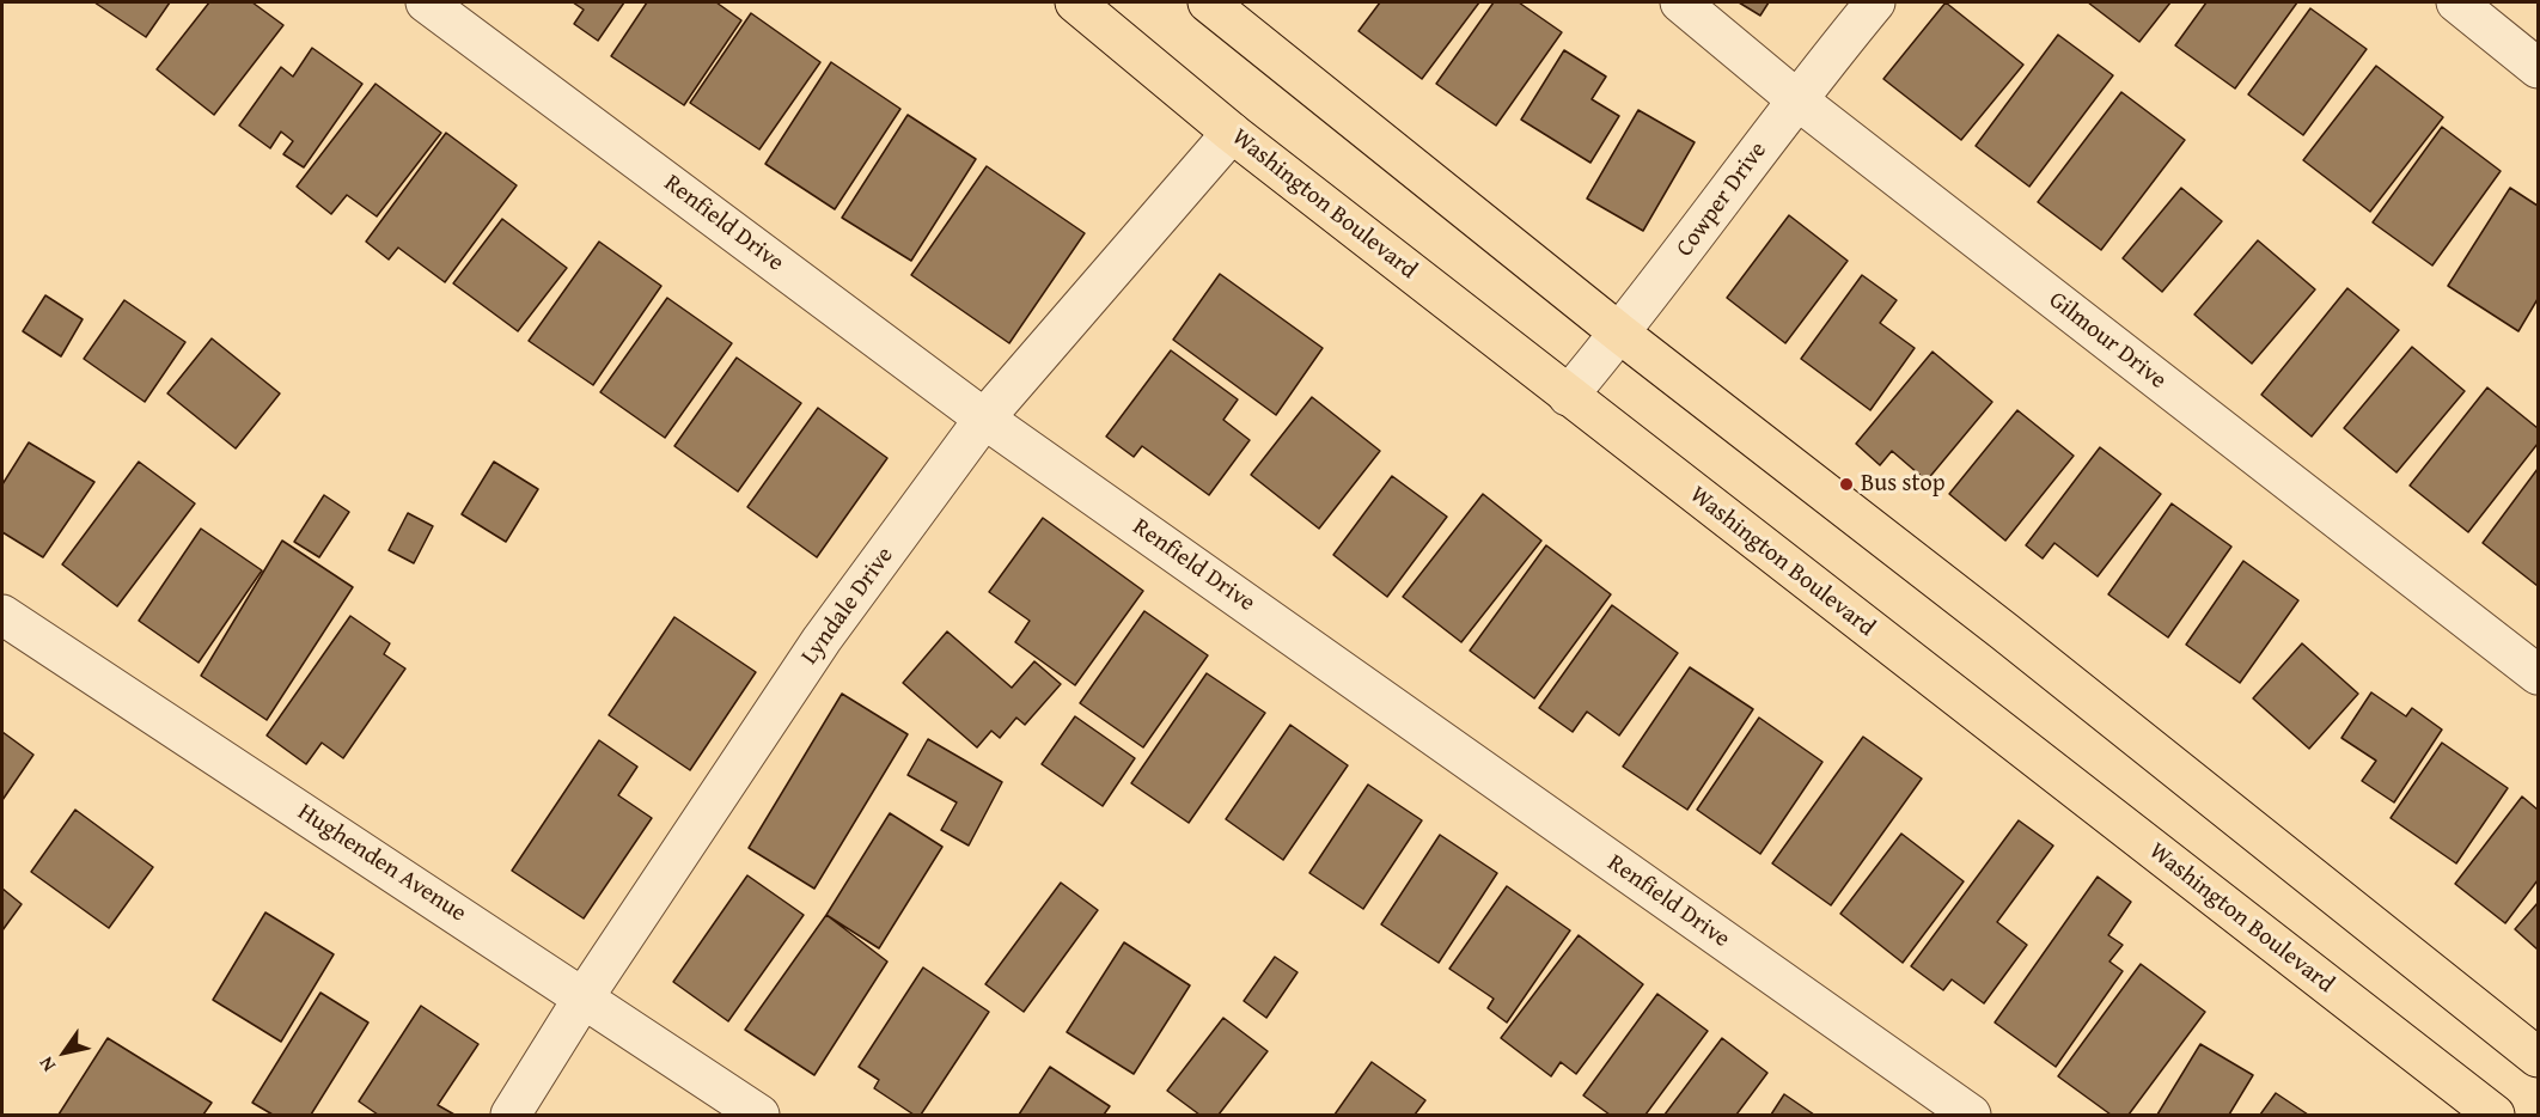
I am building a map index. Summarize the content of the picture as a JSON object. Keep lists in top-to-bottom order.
{
  "streets": {
    "highway": ["Washington Boulevard"],
    "street": [
      "Cowper Drive",
      "Renfield Drive",
      "Gilmour Drive",
      "Lyndale Drive",
      "Hughenden Avenue"
    ]
  },
  "crossings": [
    ["Cowper Drive", "Washington Boulevard"],
    ["Cowper Drive", "Gilmour Drive"],
    ["Washington Boulevard", "Lyndale Drive"],
    ["Renfield Drive", "Lyndale Drive"],
    ["Lyndale Drive", "Hughenden Avenue"]
  ],
  "places": ["Bus stop"],
  "north": "bottom left"
}
